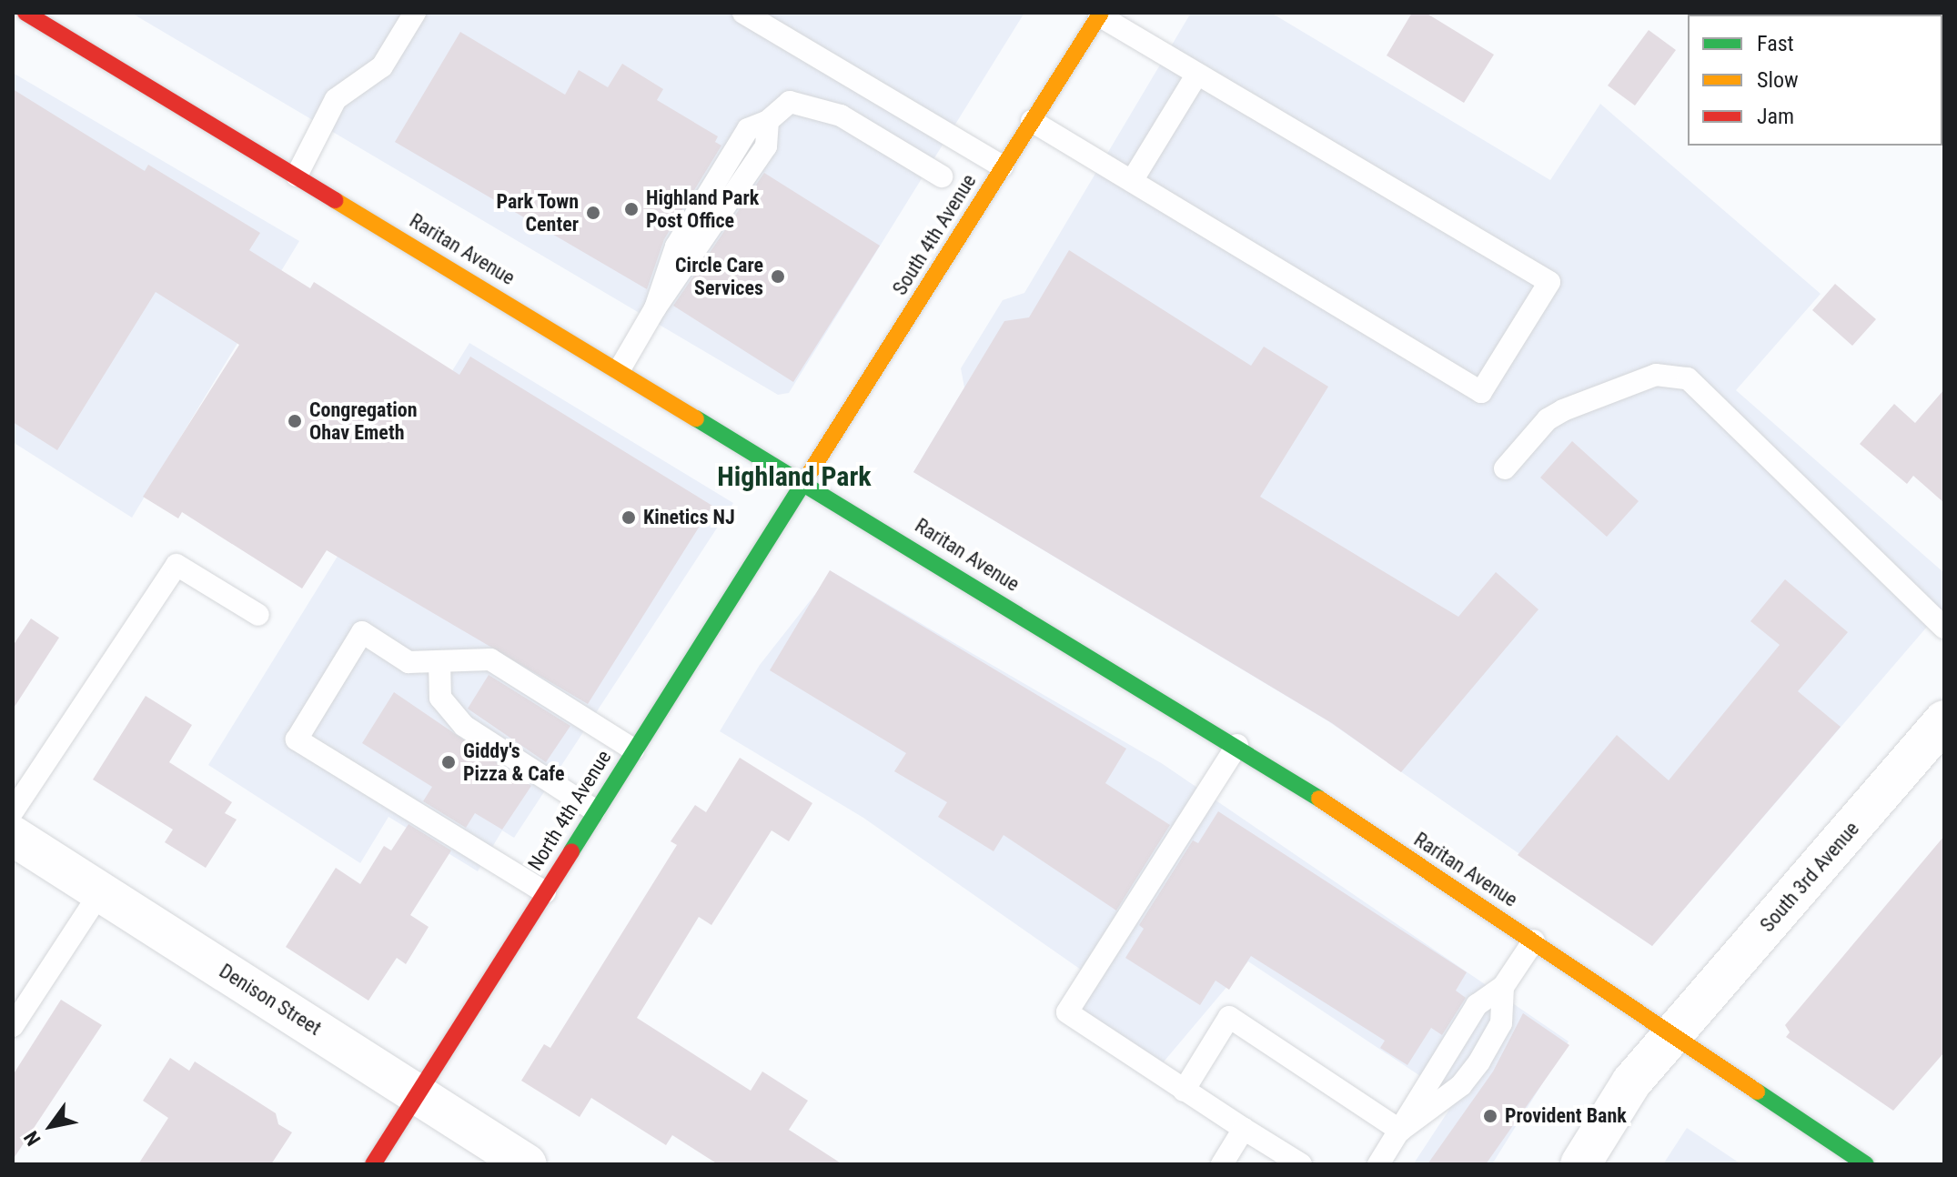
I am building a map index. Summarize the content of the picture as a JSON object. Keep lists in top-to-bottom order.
{
  "streets": {
    "main road": ["South 4th Avenue", "Raritan Avenue", "North 4th Avenue"],
    "street": ["South 3rd Avenue", "Denison Street"]
  },
  "crossings": [
    ["South 4th Avenue", "Raritan Avenue"],
    ["South 4th Avenue", "North 4th Avenue"],
    ["Raritan Avenue", "North 4th Avenue"],
    ["Raritan Avenue", "South 3rd Avenue"],
    ["North 4th Avenue", "Denison Street"]
  ],
  "districts": ["Highland Park"],
  "places": [
    "Highland Park Post Office",
    "Park Town Center",
    "Circle Care Services",
    "Congregation Ohav Emeth",
    "Kinetics NJ",
    "Giddy's Pizza & Cafe",
    "Provident Bank"
  ],
  "legend": ["Fast", "Slow", "Jam"],
  "north": "bottom left"
}
